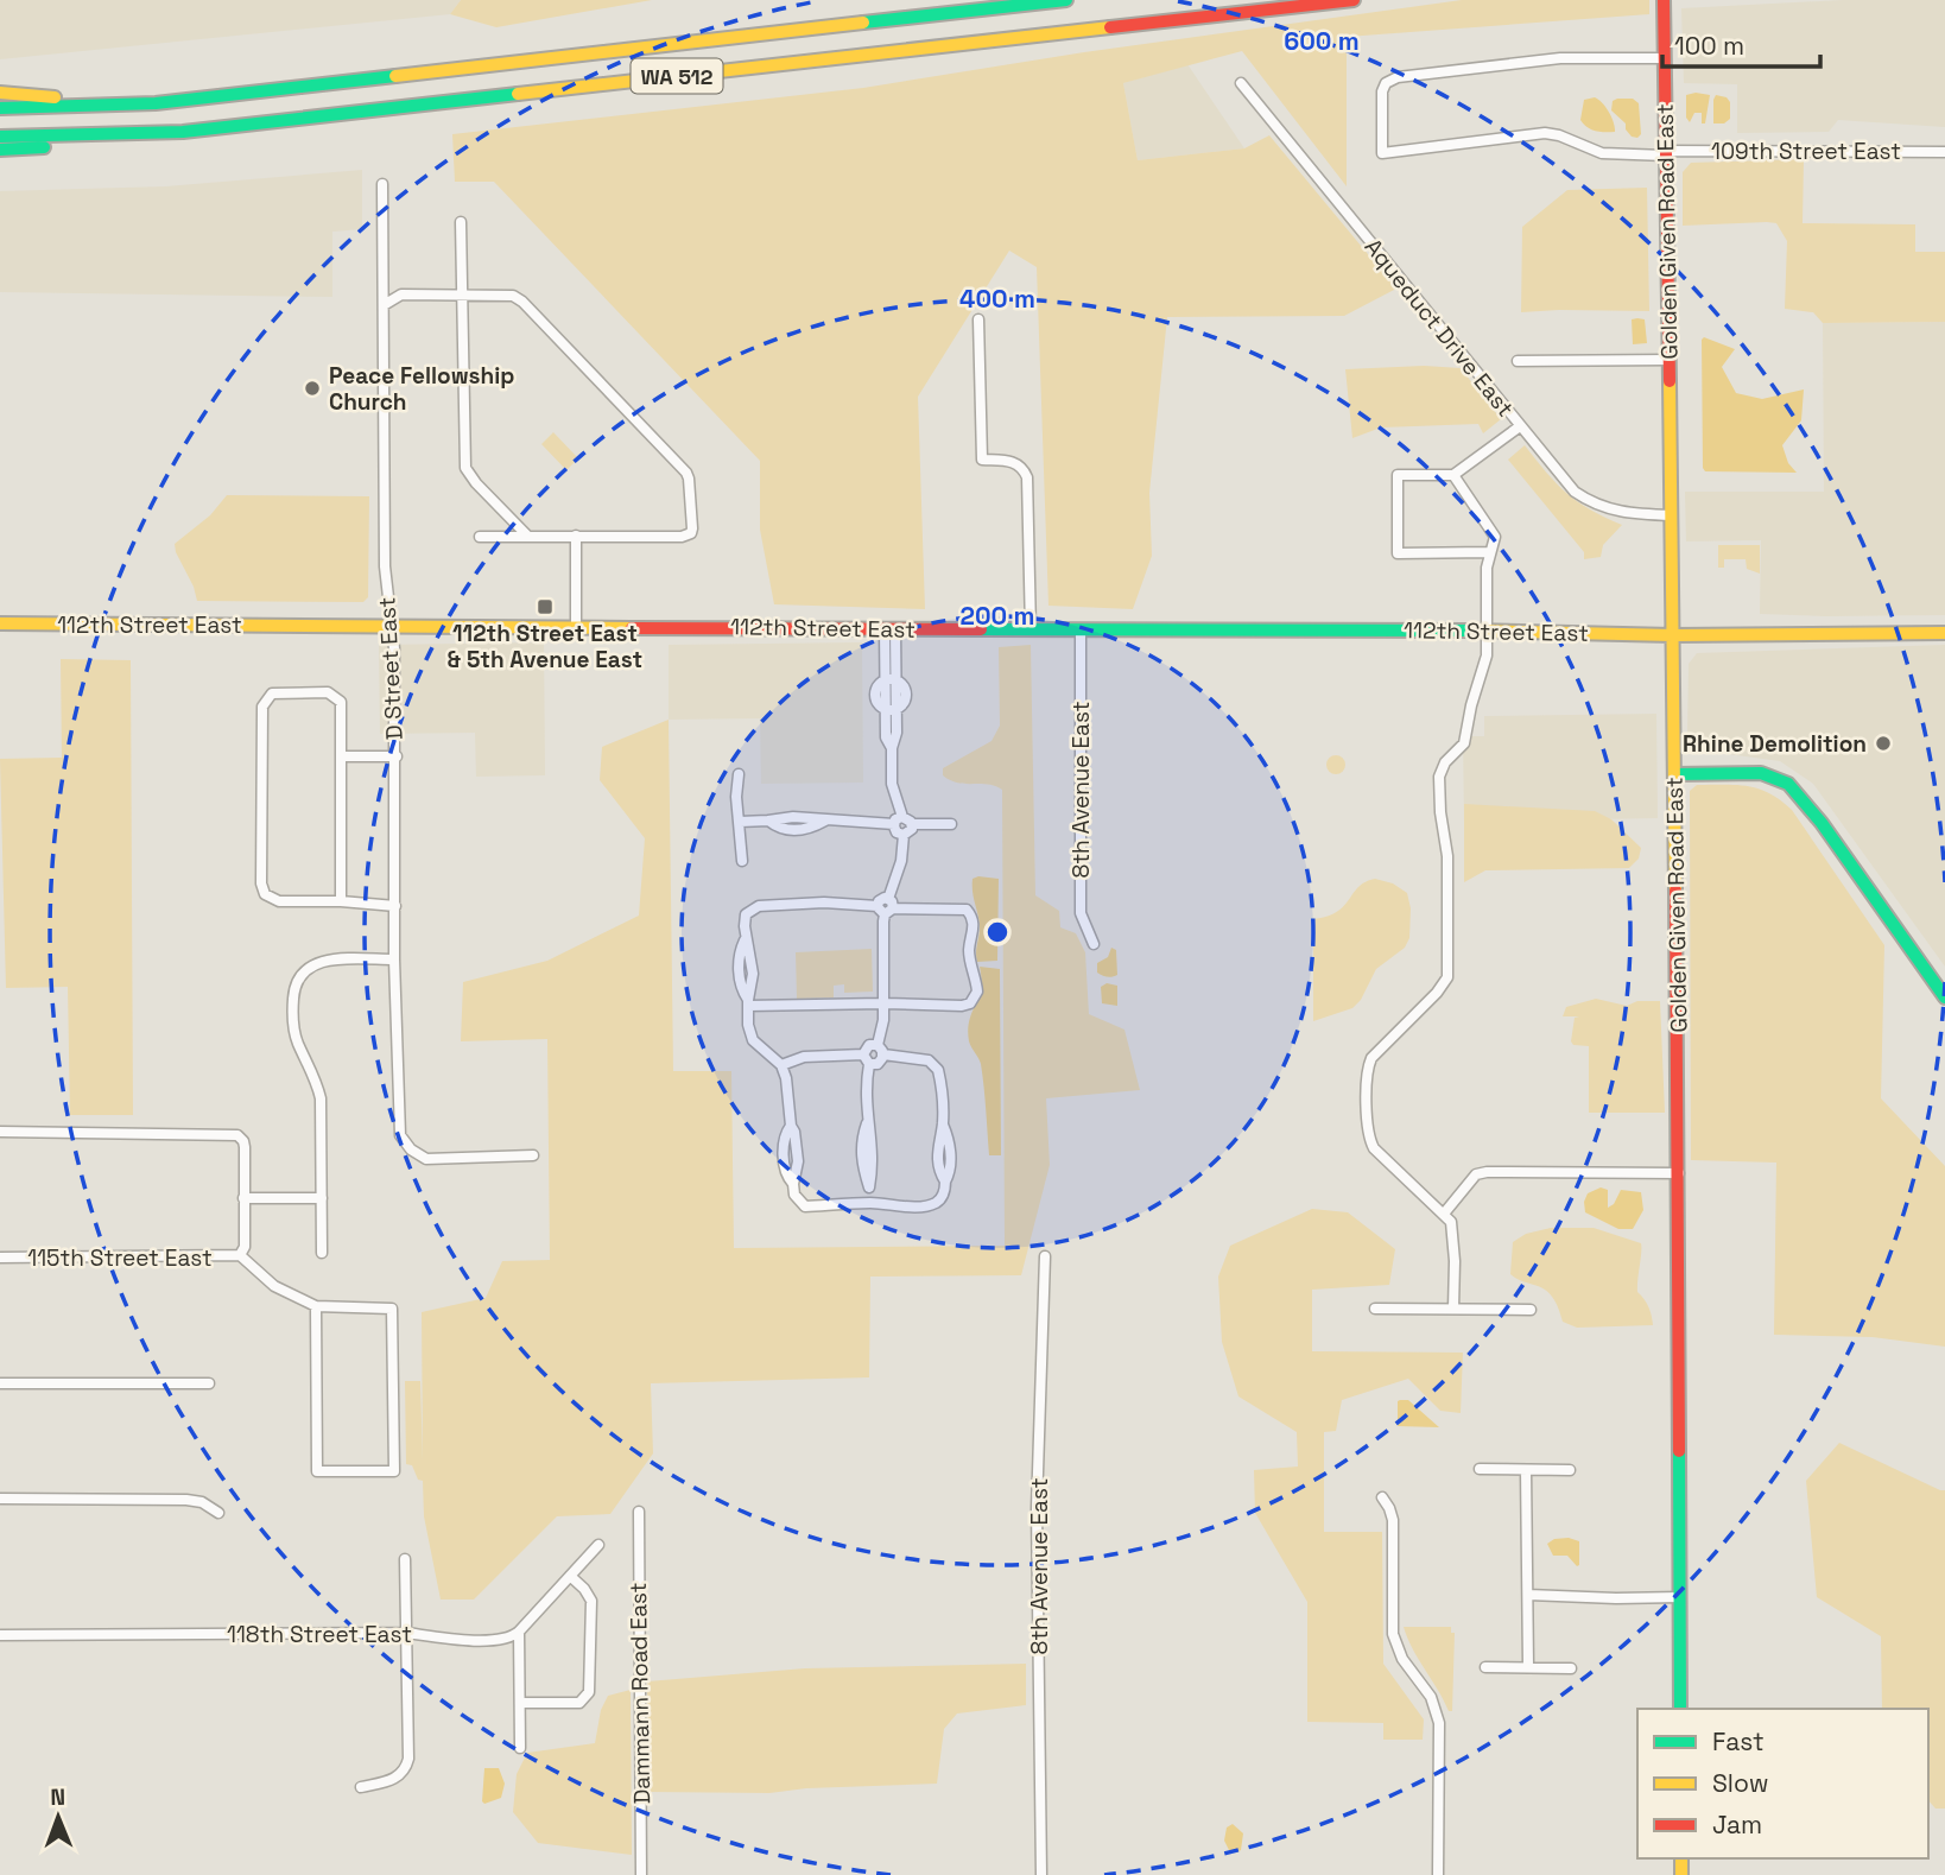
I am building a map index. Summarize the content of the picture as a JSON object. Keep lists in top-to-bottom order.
{
  "streets": {
    "main road": ["WA 512", "Golden Given Road East", "112th Street East"],
    "street": [
      "109th Street East",
      "Aqueduct Drive East",
      "D Street East",
      "8th Avenue East",
      "115th Street East",
      "118th Street East",
      "Dammann Road East"
    ]
  },
  "crossings": [
    ["109th Street East", "Golden Given Road East"],
    ["Golden Given Road East", "Aqueduct Drive East"],
    ["Golden Given Road East", "112th Street East"],
    ["112th Street East", "D Street East"],
    ["112th Street East", "8th Avenue East"]
  ],
  "places": {
    "other": ["Peace Fellowship Church", "Rhine Demolition"],
    "transit": ["112th Street East & 5th Avenue East"]
  },
  "legend": ["Fast", "Slow", "Jam"],
  "scale_bar": "100 m",
  "north": "top",
  "rings": ["600 m", "400 m", "200 m"]
}
